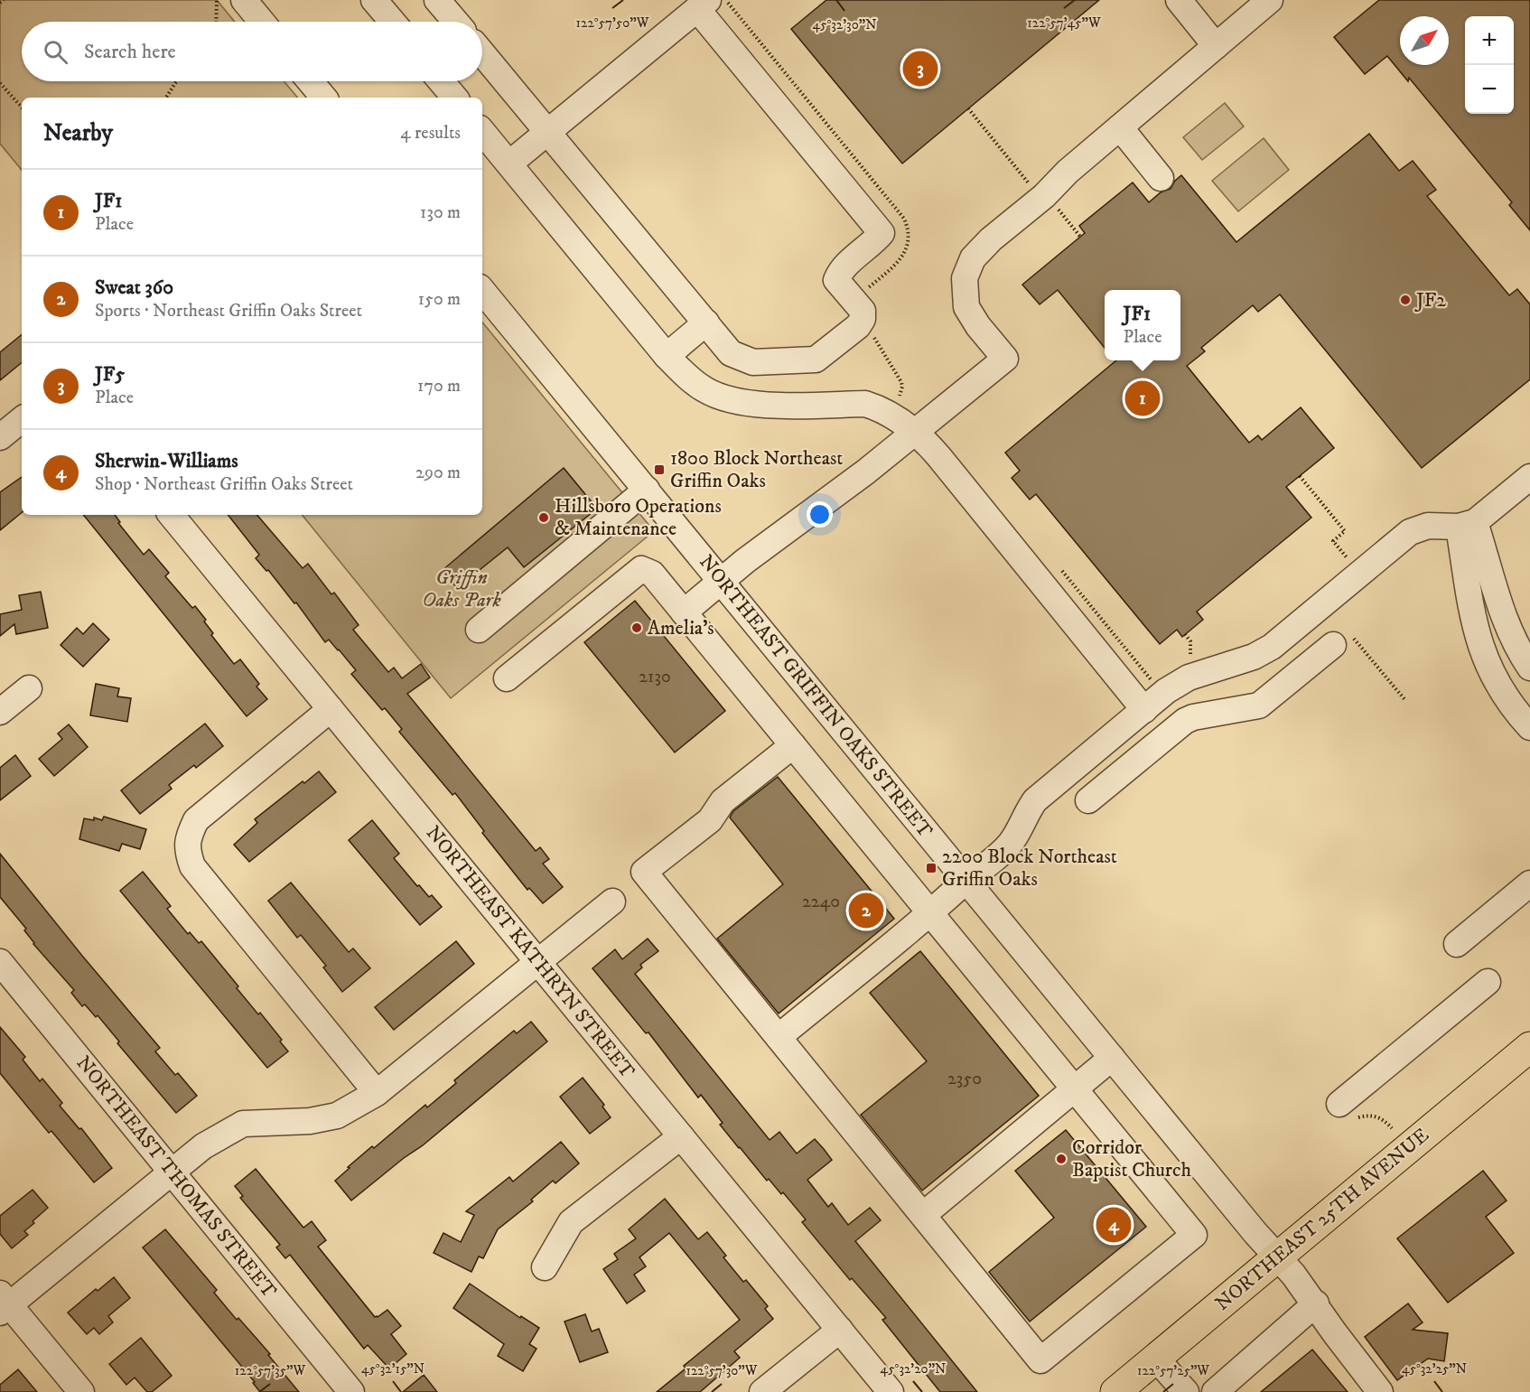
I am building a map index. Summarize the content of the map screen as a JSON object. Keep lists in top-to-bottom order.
{
  "streets": {
    "main road": ["NORTHEAST 25TH AVENUE"],
    "street": ["NORTHEAST GRIFFIN OAKS STREET", "NORTHEAST KATHRYN STREET", "NORTHEAST THOMAS STREET"]
  },
  "crossings": [
    ["NORTHEAST GRIFFIN OAKS STREET", "NORTHEAST 25TH AVENUE"]
  ],
  "parks": ["Griffin Oaks Park"],
  "places": {
    "other": [
      "JF2",
      "Hillsboro Operations & Maintenance",
      "Amelia's",
      "Corridor Baptist Church"
    ],
    "transit": ["1800 Block Northeast Griffin Oaks", "2200 Block Northeast Griffin Oaks"]
  },
  "house_numbers": ["2130", "2240", "2350"],
  "north": "top right",
  "page": {
    "map_buttons": ["+", "−"],
    "search": "Search here",
    "pins": [
      "3",
      "1",
      "2",
      "4"
    ],
    "heading": ["Nearby", "4 results"],
    "list": [
      {
        "mark": "1",
        "name": "JF1",
        "note": "Place",
        "value": "130 m"
      },
      {
        "mark": "2",
        "name": "Sweat 360",
        "note": "Sports · Northeast Griffin Oaks Street",
        "value": "150 m"
      },
      {
        "mark": "3",
        "name": "JF5",
        "note": "Place",
        "value": "170 m"
      },
      {
        "mark": "4",
        "name": "Sherwin-Williams",
        "note": "Shop · Northeast Griffin Oaks Street",
        "value": "290 m"
      }
    ],
    "popup": ["JF1", "Place"]
  },
  "coordinates": [
    "122°57'50\"W",
    "122°57'45\"W",
    "45°32'30\"N",
    "45°32'15\"N",
    "45°32'20\"N",
    "45°32'25\"N",
    "122°57'35\"W",
    "122°57'30\"W",
    "122°57'25\"W"
  ]
}
